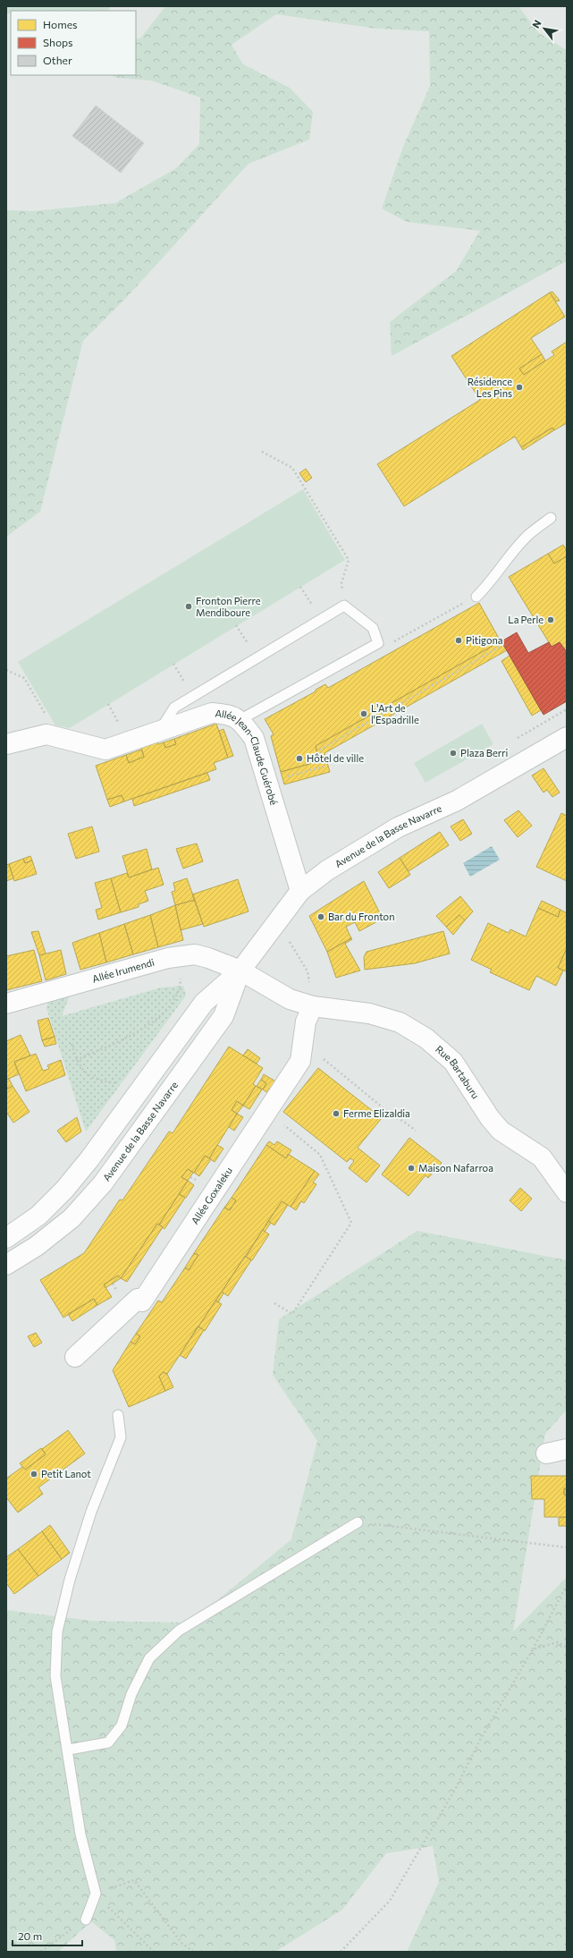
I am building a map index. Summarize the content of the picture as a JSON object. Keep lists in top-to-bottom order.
{
  "streets": {
    "street": [
      "Allée Jean-Claude Guérobé",
      "Avenue de la Basse Navarre",
      "Allée Irumendi",
      "Rue Bartaburu",
      "Allée Goxaleku"
    ]
  },
  "crossings": [
    ["Allée Jean-Claude Guérobé", "Avenue de la Basse Navarre"],
    ["Avenue de la Basse Navarre", "Allée Irumendi"],
    ["Avenue de la Basse Navarre", "Rue Bartaburu"],
    ["Allée Irumendi", "Rue Bartaburu"],
    ["Rue Bartaburu", "Allée Goxaleku"]
  ],
  "places": [
    "Résidence Les Pins",
    "Fronton Pierre Mendiboure",
    "La Perle",
    "Pitigona",
    "L'Art de l'Espadrille",
    "Plaza Berri",
    "Hôtel de ville",
    "Bar du Fronton",
    "Ferme Elizaldia",
    "Maison Nafarroa",
    "Petit Lanot"
  ],
  "legend": ["Homes", "Shops", "Other"],
  "scale_bar": "20 m",
  "north": "top left"
}
